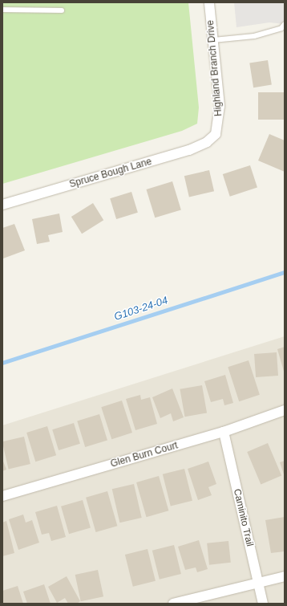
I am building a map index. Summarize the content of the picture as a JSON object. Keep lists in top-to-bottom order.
{
  "streets": {
    "street": [
      "Highland Branch Drive",
      "Spruce Bough Lane",
      "Glen Burn Court",
      "Caminito Trail"
    ]
  },
  "crossings": [
    ["Highland Branch Drive", "Spruce Bough Lane"],
    ["Glen Burn Court", "Caminito Trail"]
  ],
  "water": ["G103-24-04"]
}
